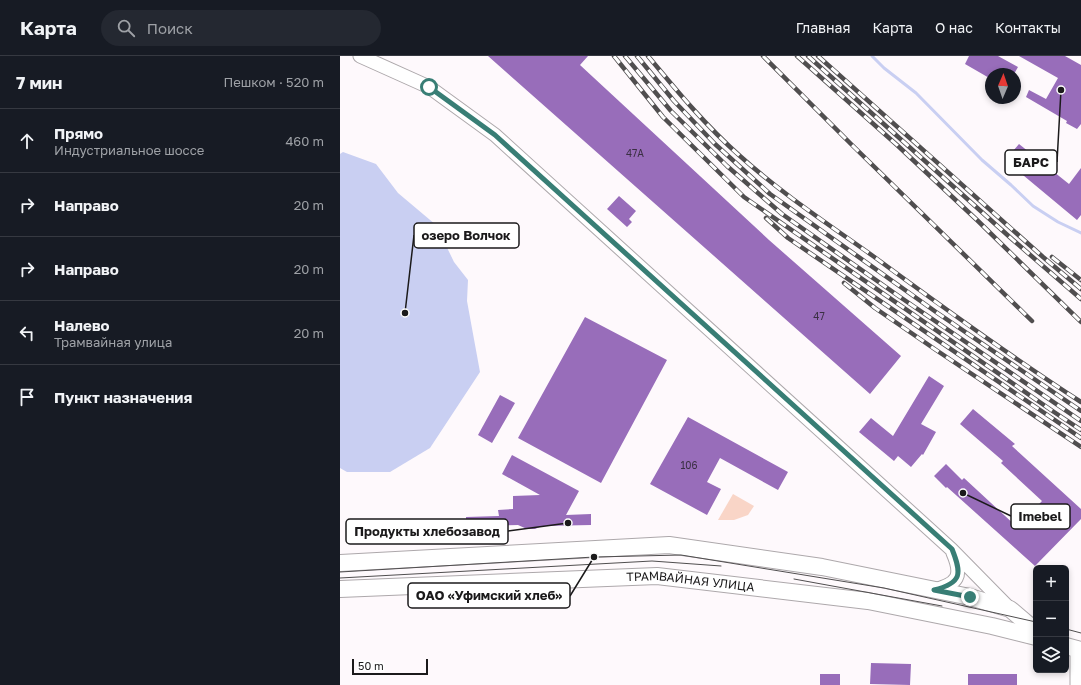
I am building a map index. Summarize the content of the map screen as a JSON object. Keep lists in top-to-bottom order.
{
  "streets": {
    "main road": ["ТРАМВАЙНАЯ УЛИЦА"]
  },
  "places": [
    "БАРС",
    "озеро Волчок",
    "Imebel",
    "Продукты хлебозавод",
    "ОАО «Уфимский хлеб»"
  ],
  "house_numbers": ["47А", "47", "106"],
  "scale_bar": "50 m",
  "north": "top",
  "page": {
    "header": "Карта",
    "search": "Поиск",
    "nav": [
      "Главная",
      "Карта",
      "О нас",
      "Контакты"
    ],
    "heading": ["7 мин", "Пешком · 520 m"],
    "list": [
      ["Прямо", "Индустриальное шоссе", "460 m"],
      ["Направо", "20 m"],
      ["Направо", "20 m"],
      ["Налево", "Трамвайная улица", "20 m"],
      "Пункт назначения"
    ],
    "map_buttons": ["+", "−"],
    "scale": "50 m"
  }
}
